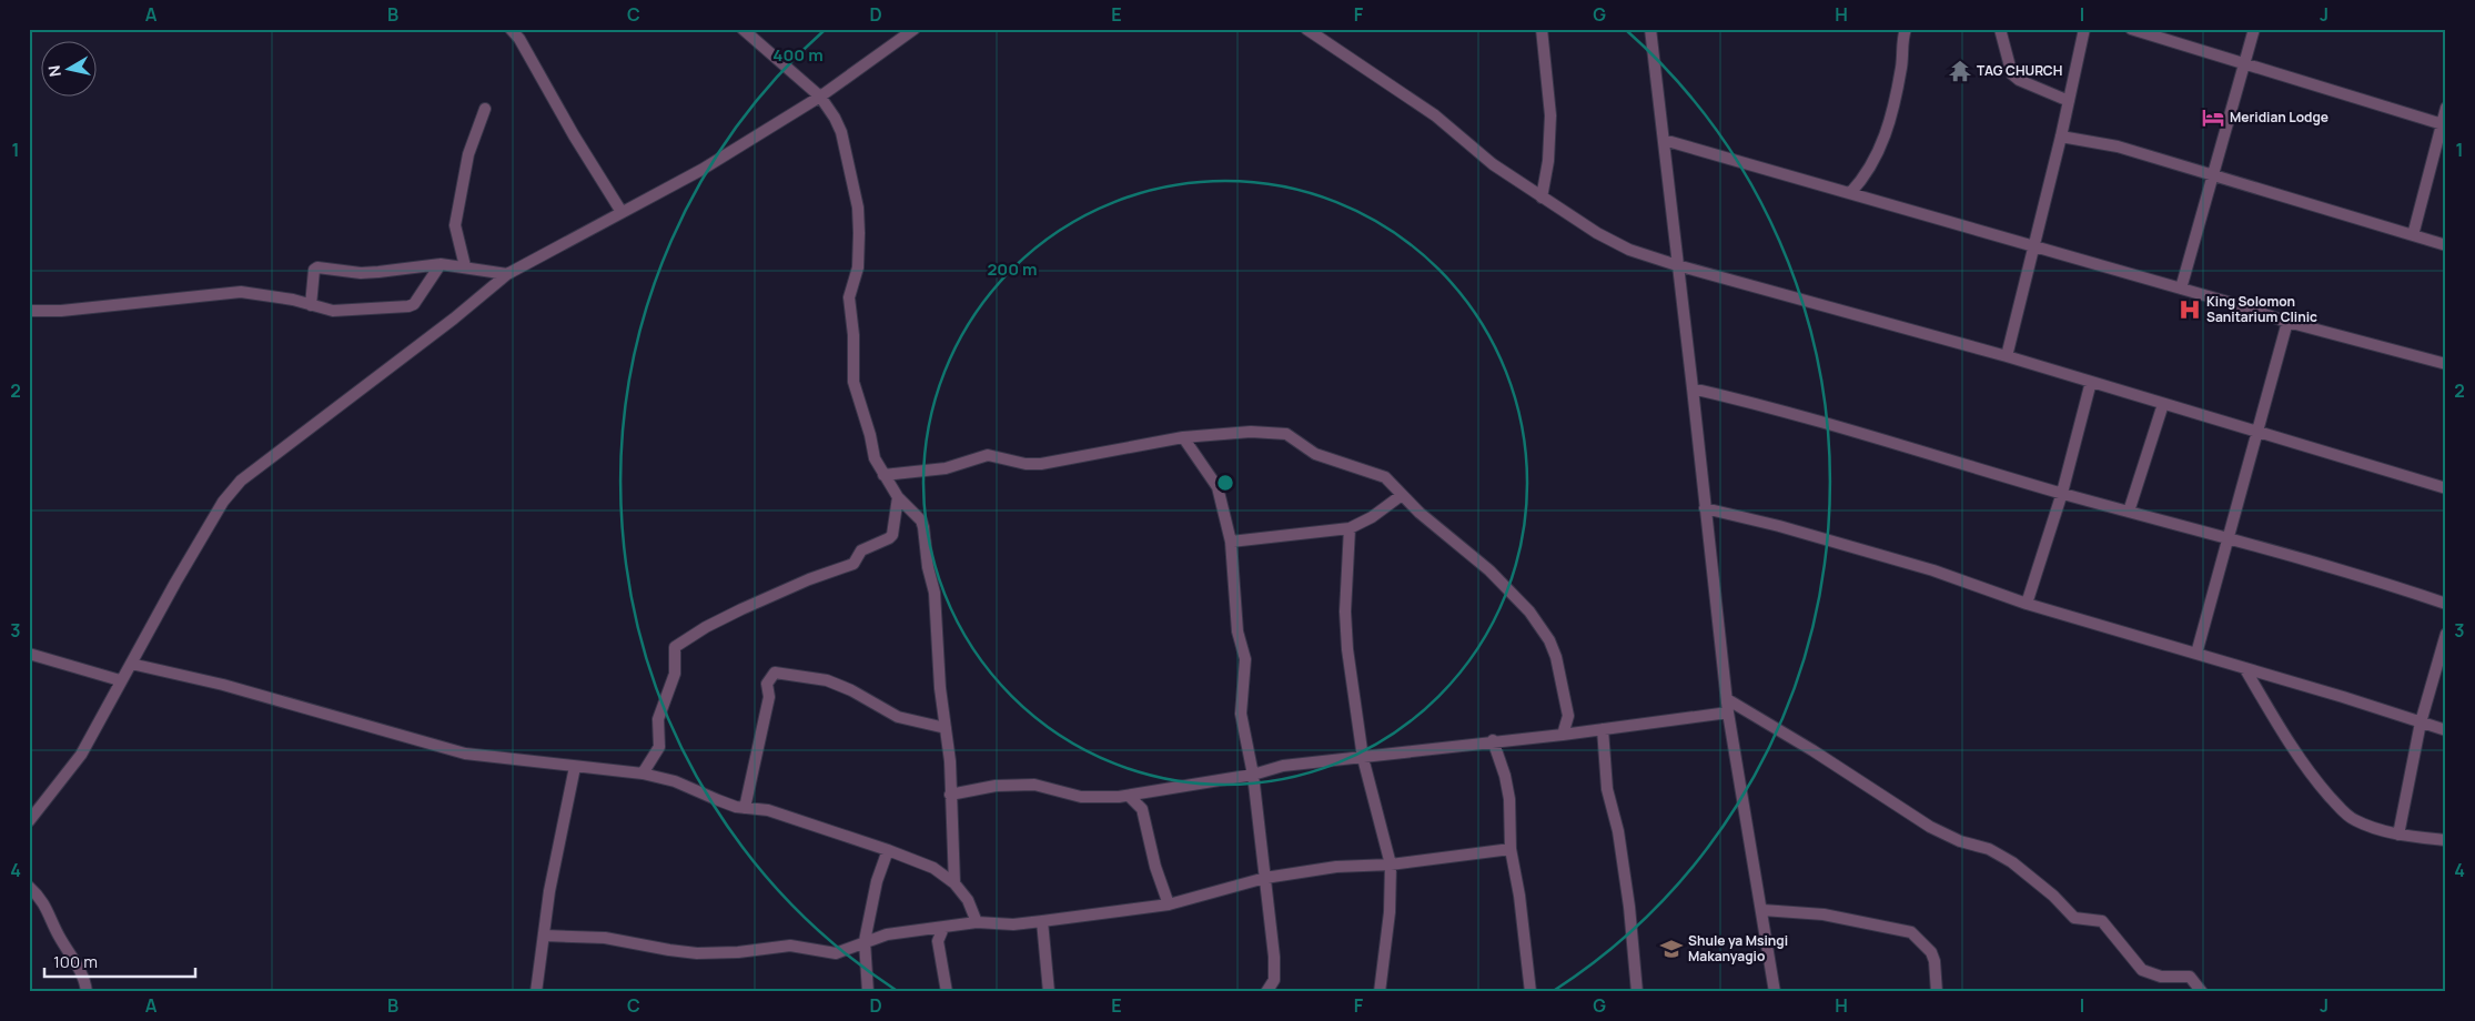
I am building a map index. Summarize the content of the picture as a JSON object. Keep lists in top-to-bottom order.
{
  "places": {
    "temple": ["TAG CHURCH"],
    "hotel": ["Meridian Lodge"],
    "hospital": ["King Solomon Sanitarium Clinic"],
    "school or university": ["Shule ya Msingi Makanyagio"]
  },
  "scale_bar": "100 m",
  "north": "left",
  "grid": {
    "columns": [
      "A",
      "B",
      "C",
      "D",
      "E",
      "F",
      "G",
      "H",
      "I",
      "J"
    ],
    "rows": [
      "1",
      "2",
      "3",
      "4"
    ]
  },
  "rings": ["400 m", "200 m"]
}
